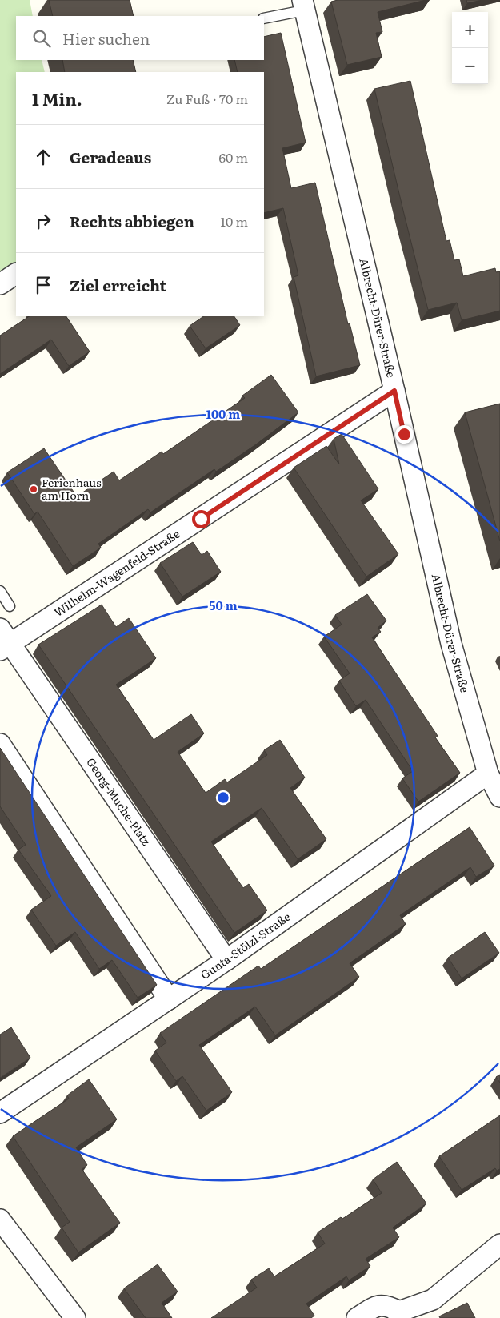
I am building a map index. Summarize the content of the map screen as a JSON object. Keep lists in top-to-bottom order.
{
  "streets": {
    "street": [
      "Albrecht-Dürer-Straße",
      "Wilhelm-Wagenfeld-Straße",
      "Georg-Muche-Platz",
      "Gunta-Stölzl-Straße"
    ]
  },
  "crossings": [
    ["Albrecht-Dürer-Straße", "Wilhelm-Wagenfeld-Straße"],
    ["Albrecht-Dürer-Straße", "Gunta-Stölzl-Straße"],
    ["Wilhelm-Wagenfeld-Straße", "Georg-Muche-Platz"],
    ["Georg-Muche-Platz", "Gunta-Stölzl-Straße"]
  ],
  "places": ["Ferienhaus am Horn"],
  "page": {
    "map_buttons": ["+", "−"],
    "search": "Hier suchen",
    "heading": ["1 Min.", "Zu Fuß · 70 m"],
    "list": [
      ["Geradeaus", "60 m"],
      ["Rechts abbiegen", "10 m"],
      "Ziel erreicht"
    ]
  },
  "rings": ["100 m", "50 m"]
}
